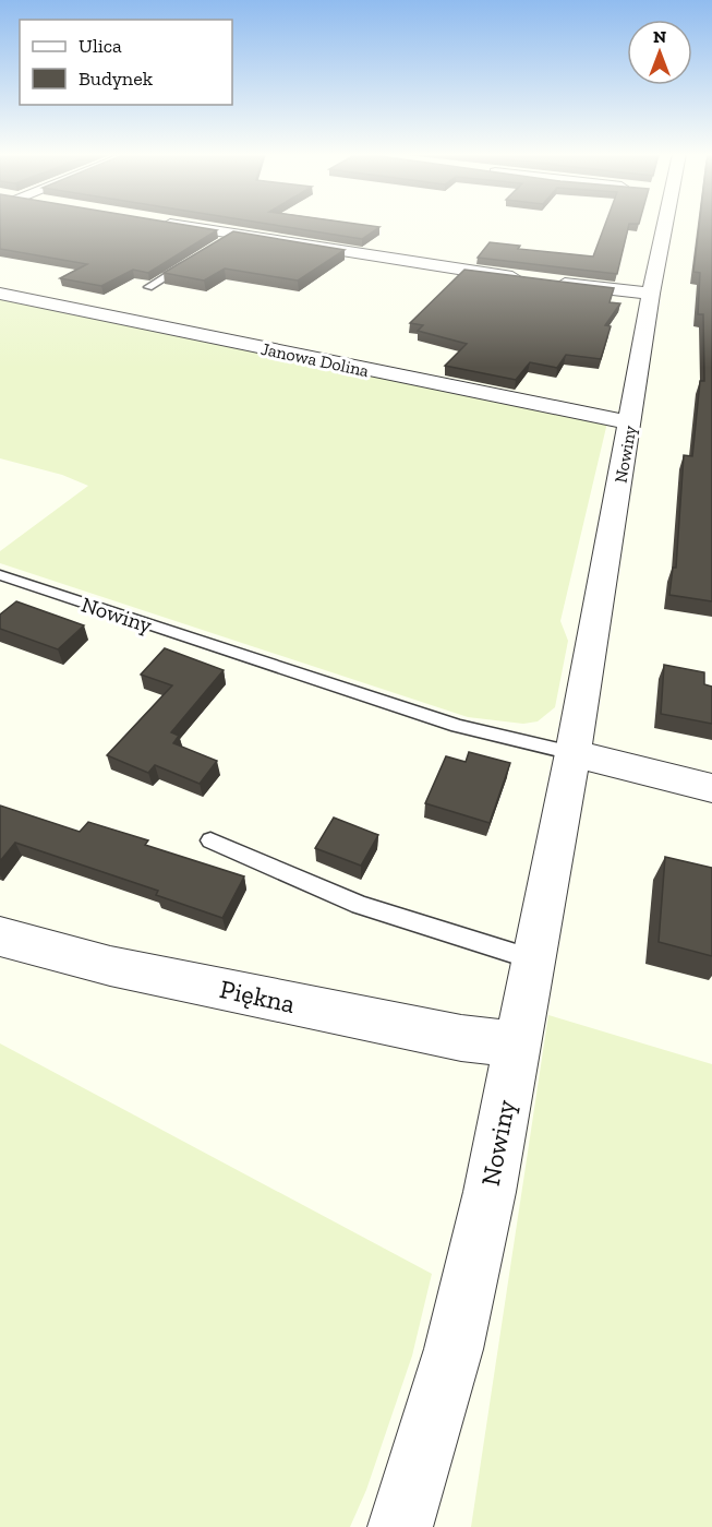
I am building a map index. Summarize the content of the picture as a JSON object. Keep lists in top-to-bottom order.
{
  "streets": {
    "street": ["Janowa Dolina", "Nowiny", "Piękna"]
  },
  "crossings": [
    ["Janowa Dolina", "Nowiny"],
    ["Nowiny", "Piękna"]
  ],
  "legend": ["Ulica", "Budynek"],
  "north": "top"
}
